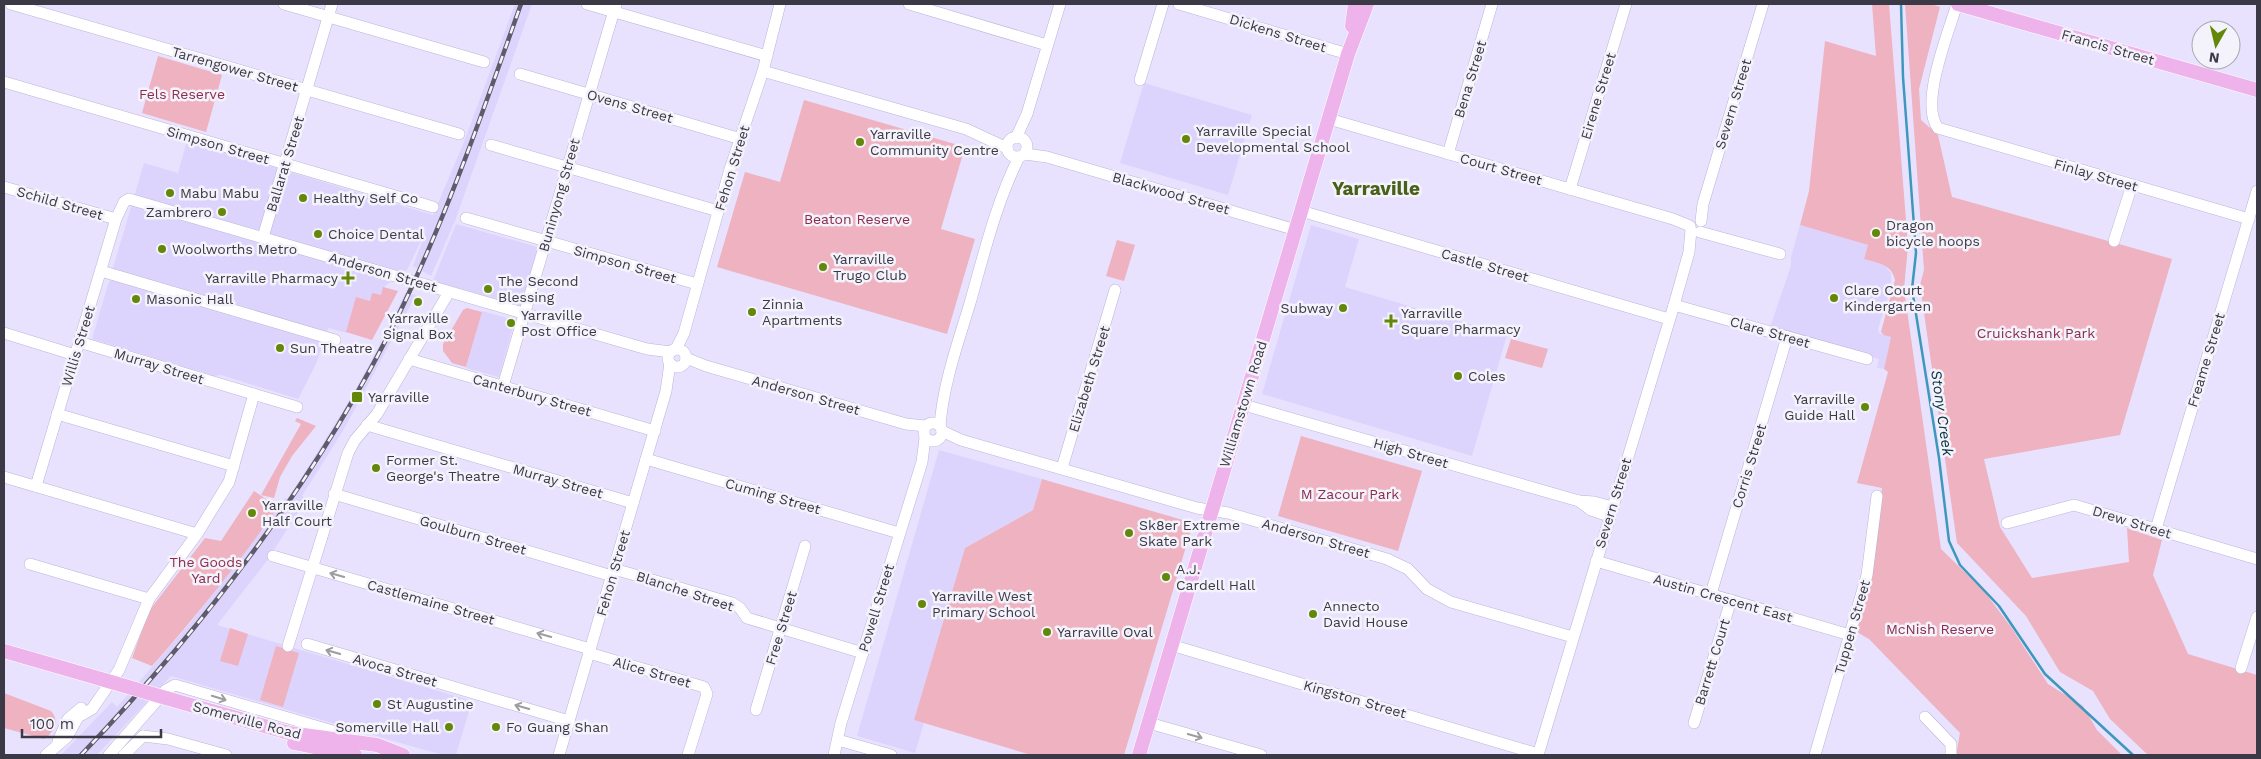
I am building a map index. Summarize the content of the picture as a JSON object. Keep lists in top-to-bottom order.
{
  "streets": {
    "main road": ["Francis Street", "Williamstown Road", "Somerville Road"],
    "street": [
      "Dickens Street",
      "Tarrengower Street",
      "Bena Street",
      "Eirene Street",
      "Severn Street",
      "Ovens Street",
      "Simpson Street",
      "Ballarat Street",
      "Fehon Street",
      "Court Street",
      "Finlay Street",
      "Blackwood Street",
      "Buninyong Street",
      "Schild Street",
      "Castle Street",
      "Anderson Street",
      "Clare Street",
      "Willis Street",
      "Freame Street",
      "Murray Street",
      "Elizabeth Street",
      "Canterbury Street",
      "High Street",
      "Corris Street",
      "Cuming Street",
      "Drew Street",
      "Goulburn Street",
      "Blanche Street",
      "Austin Crescent East",
      "Castlemaine Street",
      "Powell Street",
      "Tuppen Street",
      "Free Street",
      "Barrett Court",
      "Avoca Street",
      "Alice Street",
      "Kingston Street"
    ]
  },
  "crossings": [
    ["Dickens Street", "Williamstown Road"],
    ["Francis Street", "Finlay Street"],
    ["Tarrengower Street", "Ballarat Street"],
    ["Bena Street", "Court Street"],
    ["Eirene Street", "Court Street"],
    ["Severn Street", "Court Street"],
    ["Severn Street", "Castle Street"],
    ["Severn Street", "Anderson Street"],
    ["Severn Street", "Clare Street"],
    ["Severn Street", "High Street"],
    ["Severn Street", "Austin Crescent East"],
    ["Severn Street", "Kingston Street"],
    ["Ovens Street", "Fehon Street"],
    ["Ovens Street", "Buninyong Street"],
    ["Simpson Street", "Ballarat Street"],
    ["Simpson Street", "Fehon Street"],
    ["Simpson Street", "Buninyong Street"],
    ["Ballarat Street", "Anderson Street"],
    ["Fehon Street", "Blackwood Street"],
    ["Fehon Street", "Anderson Street"],
    ["Fehon Street", "Murray Street"],
    ["Fehon Street", "Canterbury Street"],
    ["Fehon Street", "Cuming Street"],
    ["Fehon Street", "Goulburn Street"],
    ["Fehon Street", "Blanche Street"],
    ["Fehon Street", "Castlemaine Street"],
    ["Fehon Street", "Avoca Street"],
    ["Fehon Street", "Alice Street"],
    ["Court Street", "Williamstown Road"],
    ["Finlay Street", "Freame Street"],
    ["Blackwood Street", "Williamstown Road"],
    ["Blackwood Street", "Powell Street"],
    ["Buninyong Street", "Anderson Street"],
    ["Buninyong Street", "Canterbury Street"],
    ["Schild Street", "Willis Street"],
    ["Castle Street", "Williamstown Road"],
    ["Anderson Street", "Willis Street"],
    ["Anderson Street", "Elizabeth Street"],
    ["Anderson Street", "Williamstown Road"],
    ["Anderson Street", "Powell Street"],
    ["Clare Street", "Corris Street"],
    ["Willis Street", "Murray Street"],
    ["Freame Street", "Drew Street"],
    ["Williamstown Road", "High Street"],
    ["Williamstown Road", "Kingston Street"],
    ["Corris Street", "Austin Crescent East"],
    ["Cuming Street", "Powell Street"],
    ["Goulburn Street", "Blanche Street"],
    ["Blanche Street", "Powell Street"],
    ["Blanche Street", "Free Street"],
    ["Austin Crescent East", "Tuppen Street"],
    ["Austin Crescent East", "Barrett Court"],
    ["Castlemaine Street", "Alice Street"]
  ],
  "one_way": ["Castlemaine Street", "Avoca Street"],
  "districts": ["Yarraville"],
  "water": ["Stony Creek"],
  "parks": [
    "Fels Reserve",
    "Beaton Reserve",
    "Cruickshank Park",
    "M Zacour Park",
    "The Goods Yard",
    "McNish Reserve"
  ],
  "places": {
    "other": [
      "Yarraville Special Developmental School",
      "Yarraville Community Centre",
      "Mabu Mabu",
      "Healthy Self Co",
      "Zambrero",
      "Dragon bicycle hoops",
      "Choice Dental",
      "Woolworths Metro",
      "Yarraville Trugo Club",
      "The Second Blessing",
      "Clare Court Kindergarten",
      "Masonic Hall",
      "Yarraville Signal Box",
      "Subway",
      "Zinnia Apartments",
      "Yarraville Post Office",
      "Sun Theatre",
      "Coles",
      "Yarraville Guide Hall",
      "Former St. George's Theatre",
      "Yarraville Half Court",
      "Sk8er Extreme Skate Park",
      "A.J. Cardell Hall",
      "Yarraville West Primary School",
      "Annecto David House",
      "Yarraville Oval",
      "St Augustine",
      "Somerville Hall",
      "Fo Guang Shan"
    ],
    "health": ["Yarraville Pharmacy", "Yarraville Square Pharmacy"],
    "transit": ["Yarraville"]
  },
  "scale_bar": "100 m",
  "north": "bottom"
}
